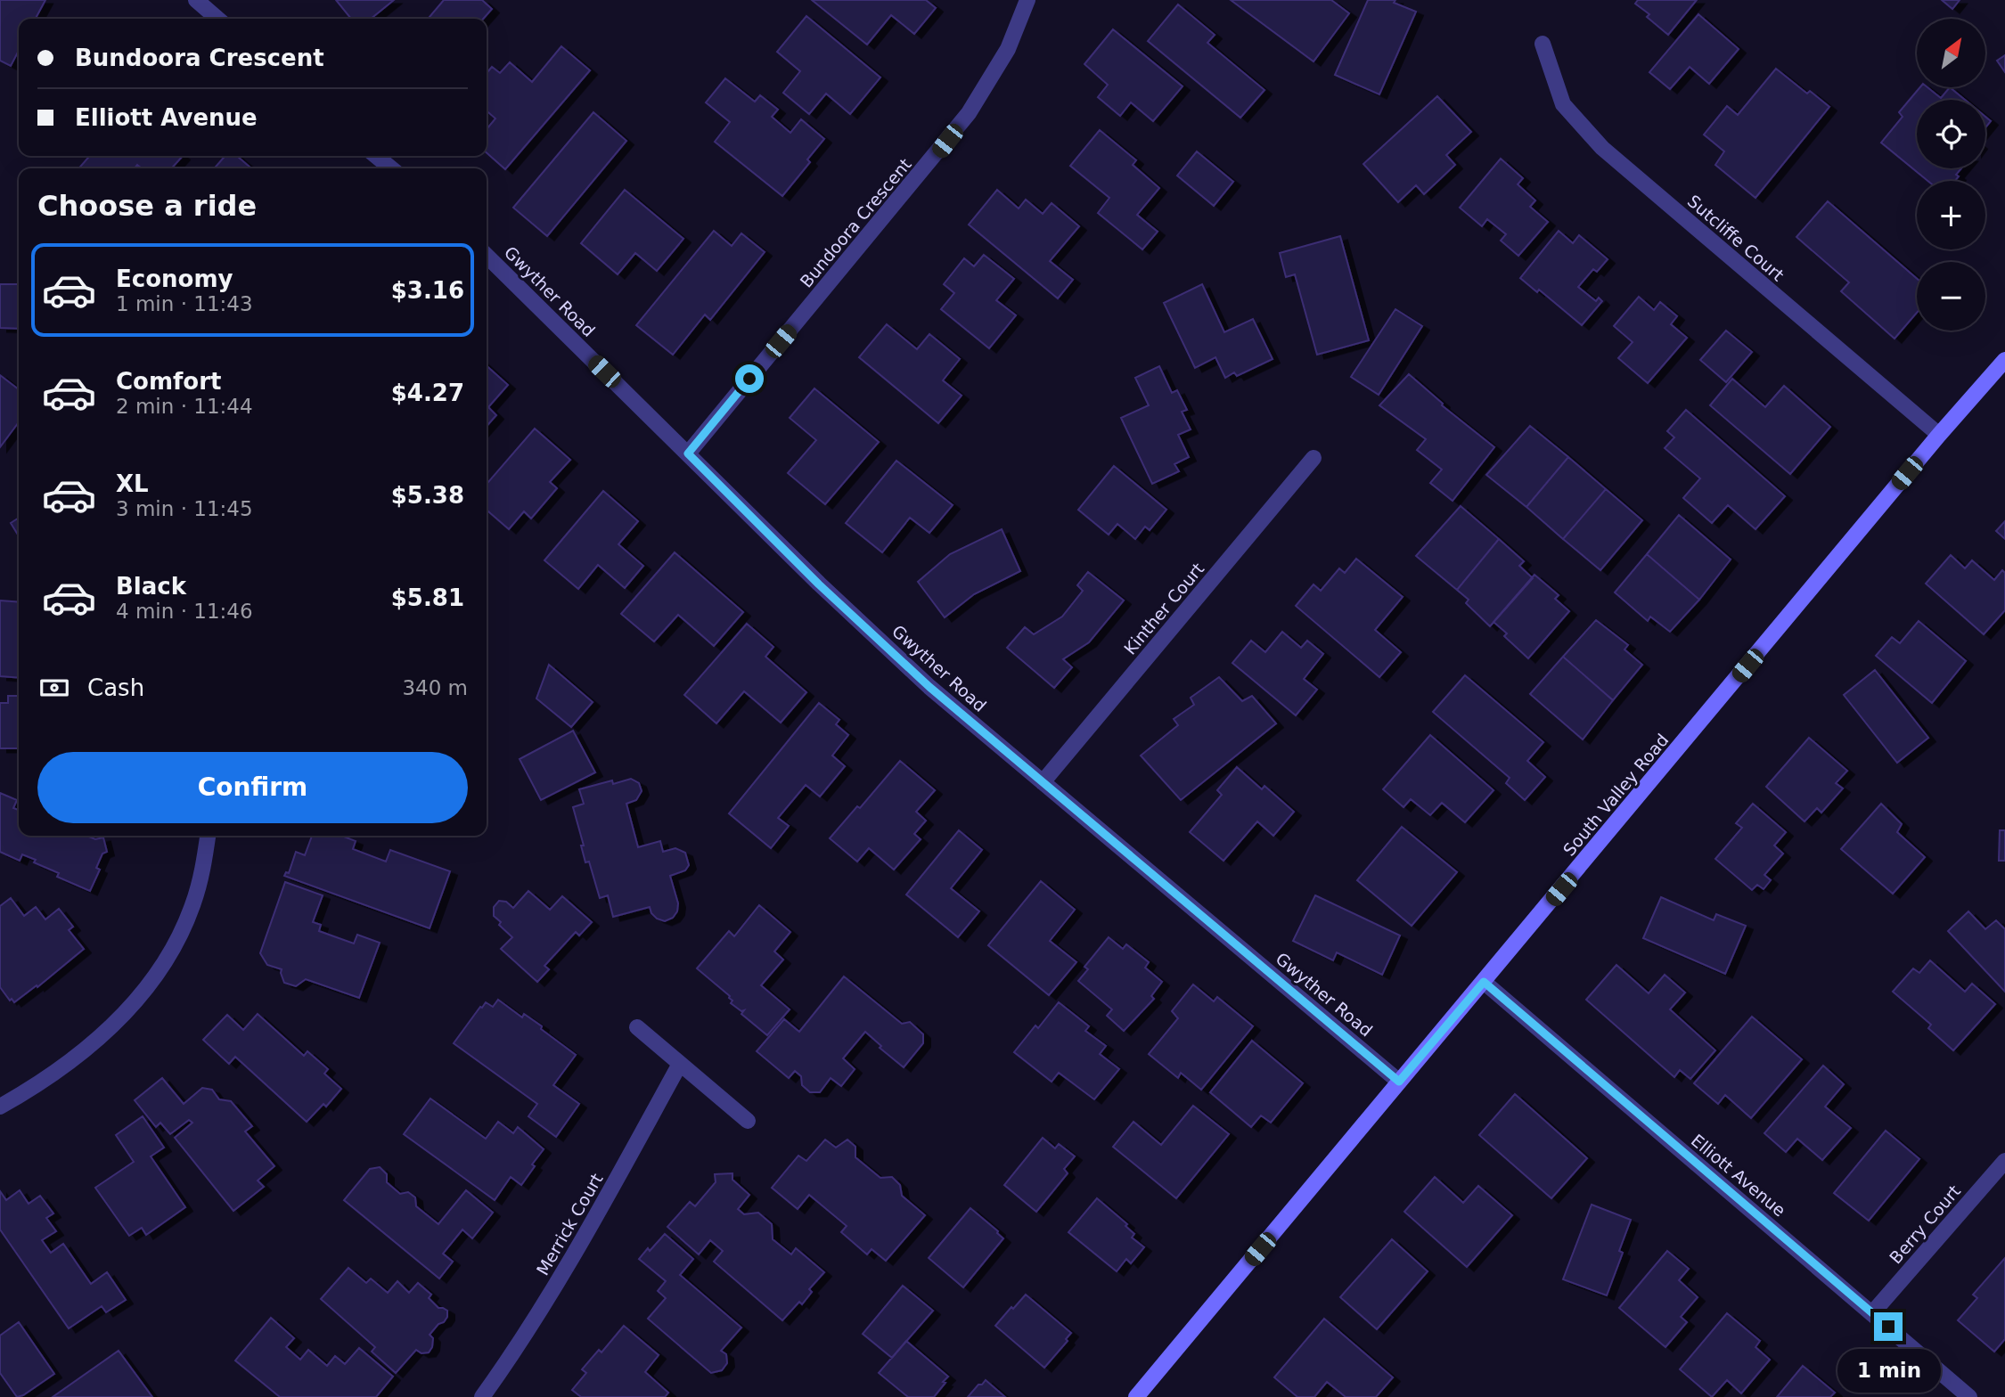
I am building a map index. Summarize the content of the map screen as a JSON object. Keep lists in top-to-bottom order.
{
  "streets": {
    "main road": ["South Valley Road"],
    "street": [
      "Bundoora Crescent",
      "Sutcliffe Court",
      "Gwyther Road",
      "Kinther Court",
      "Elliott Avenue",
      "Merrick Court",
      "Berry Court"
    ]
  },
  "crossings": [
    ["Bundoora Crescent", "Gwyther Road"],
    ["Sutcliffe Court", "South Valley Road"],
    ["Gwyther Road", "Kinther Court"],
    ["Gwyther Road", "South Valley Road"],
    ["South Valley Road", "Elliott Avenue"],
    ["Elliott Avenue", "Berry Court"]
  ],
  "north": "top right",
  "page": {
    "map_buttons": ["+", "−"],
    "banner": ["Bundoora Crescent", "Elliott Avenue"],
    "heading": "Choose a ride",
    "list": [
      {
        "name": "Economy",
        "note": "1 min · 11:43",
        "value": "$3.16"
      },
      {
        "name": "Comfort",
        "note": "2 min · 11:44",
        "value": "$4.27"
      },
      {
        "name": "XL",
        "note": "3 min · 11:45",
        "value": "$5.38"
      },
      {
        "name": "Black",
        "note": "4 min · 11:46",
        "value": "$5.81"
      }
    ],
    "pay": ["Cash", "340 m"],
    "buttons": "Confirm",
    "bubble": "1 min"
  }
}
